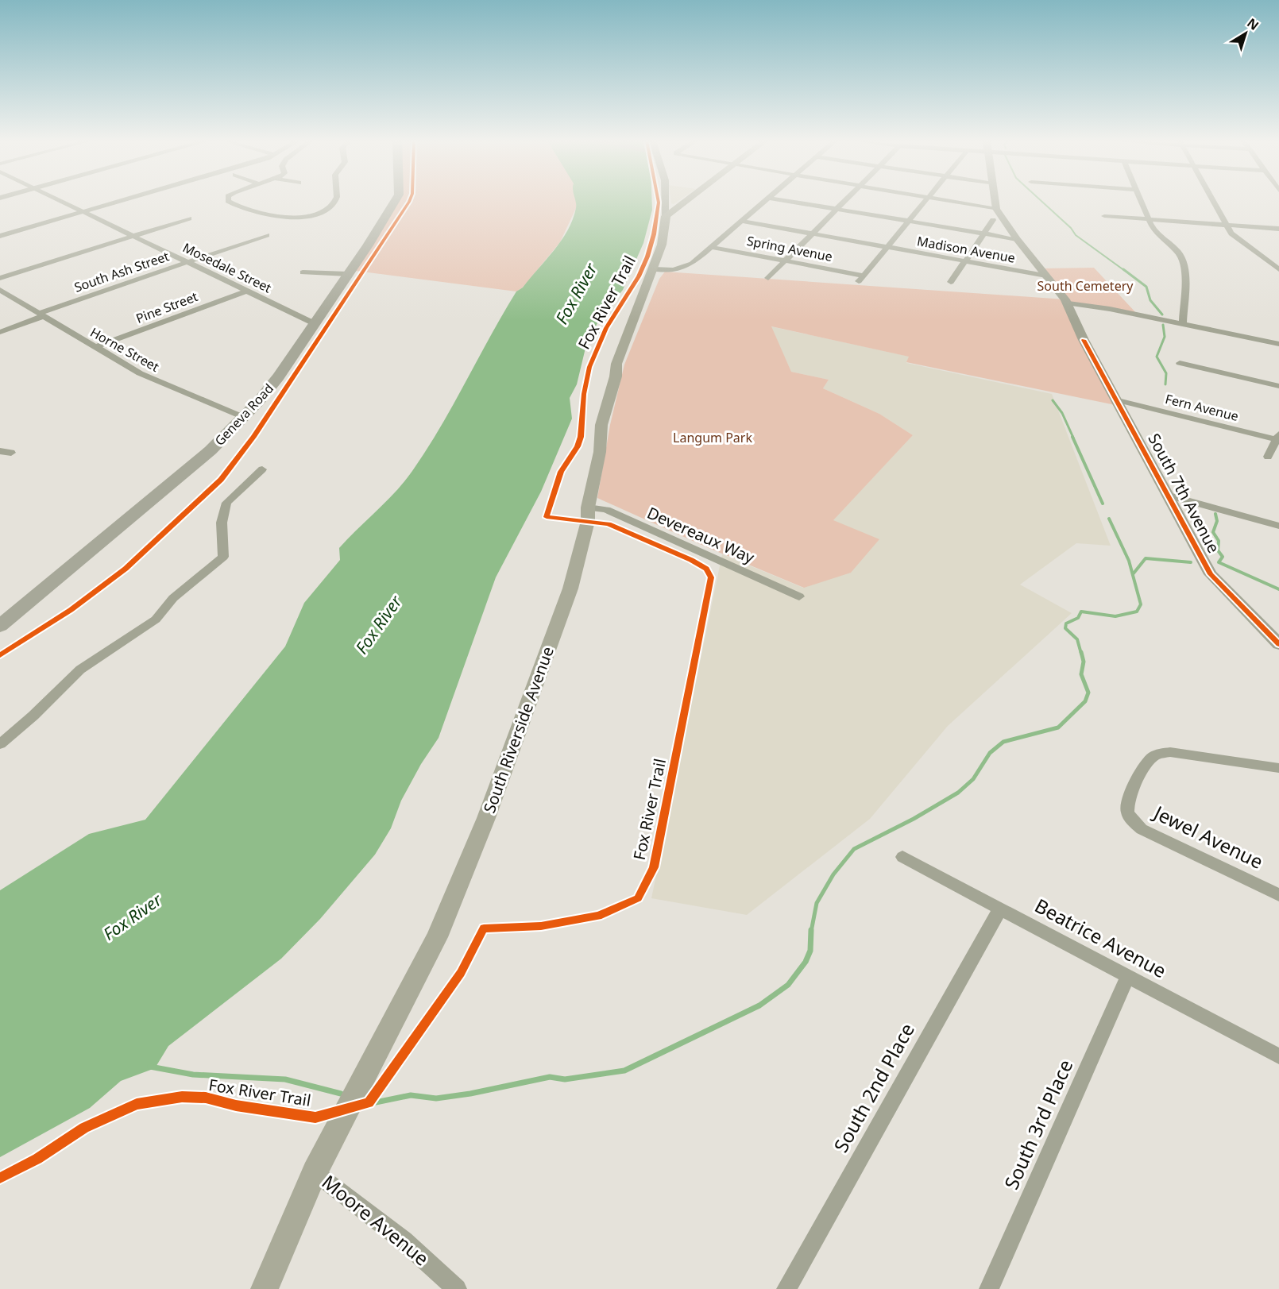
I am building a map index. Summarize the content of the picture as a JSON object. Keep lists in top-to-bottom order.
{
  "streets": {
    "main road": ["Geneva Road", "South Riverside Avenue"],
    "street": [
      "Spring Avenue",
      "Madison Avenue",
      "Mosedale Street",
      "South Ash Street",
      "Pine Street",
      "Horne Street",
      "Fern Avenue",
      "South 7th Avenue",
      "Devereaux Way",
      "Jewel Avenue",
      "Beatrice Avenue",
      "South 2nd Place",
      "South 3rd Place",
      "Moore Avenue"
    ],
    "cycle path": ["Fox River Trail"]
  },
  "crossings": [
    ["Spring Avenue", "Madison Avenue"],
    ["Madison Avenue", "South 7th Avenue"],
    ["Mosedale Street", "South Ash Street"],
    ["Mosedale Street", "Pine Street"],
    ["Mosedale Street", "Geneva Road"],
    ["South Ash Street", "Horne Street"],
    ["Pine Street", "Horne Street"],
    ["Horne Street", "Geneva Road"],
    ["Fern Avenue", "South 7th Avenue"],
    ["Devereaux Way", "South Riverside Avenue"],
    ["South Riverside Avenue", "Moore Avenue"],
    ["Beatrice Avenue", "South 2nd Place"],
    ["Beatrice Avenue", "South 3rd Place"]
  ],
  "water": ["Fox River"],
  "parks": ["South Cemetery", "Langum Park"],
  "north": "top right"
}
